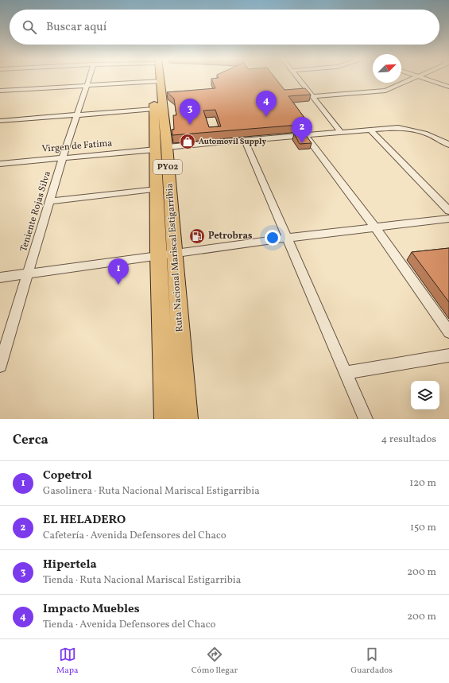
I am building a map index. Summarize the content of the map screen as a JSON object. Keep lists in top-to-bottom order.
{
  "streets": {
    "highway": ["PY02", "Ruta Nacional Mariscal Estigarribia"],
    "street": ["Virgen de Fatima", "Teniente Rojas Silva"]
  },
  "crossings": [
    ["Virgen de Fatima", "Teniente Rojas Silva"],
    ["Virgen de Fatima", "Ruta Nacional Mariscal Estigarribia"]
  ],
  "places": {
    "shop": ["Automovil Supply"],
    "fuel station": ["Petrobras"]
  },
  "north": "top right",
  "page": {
    "search": "Buscar aquí",
    "pins": [
      "4",
      "3",
      "2",
      "1"
    ],
    "heading": ["Cerca", "4 resultados"],
    "list": [
      {
        "mark": "1",
        "name": "Copetrol",
        "note": "Gasolinera · Ruta Nacional Mariscal Estigarribia",
        "value": "120 m"
      },
      {
        "mark": "2",
        "name": "EL HELADERO",
        "note": "Cafetería · Avenida Defensores del Chaco",
        "value": "150 m"
      },
      {
        "mark": "3",
        "name": "Hipertela",
        "note": "Tienda · Ruta Nacional Mariscal Estigarribia",
        "value": "200 m"
      },
      {
        "mark": "4",
        "name": "Impacto Muebles",
        "note": "Tienda · Avenida Defensores del Chaco",
        "value": "200 m"
      }
    ],
    "nav": ["Mapa", "Cómo llegar", "Guardados"]
  }
}
